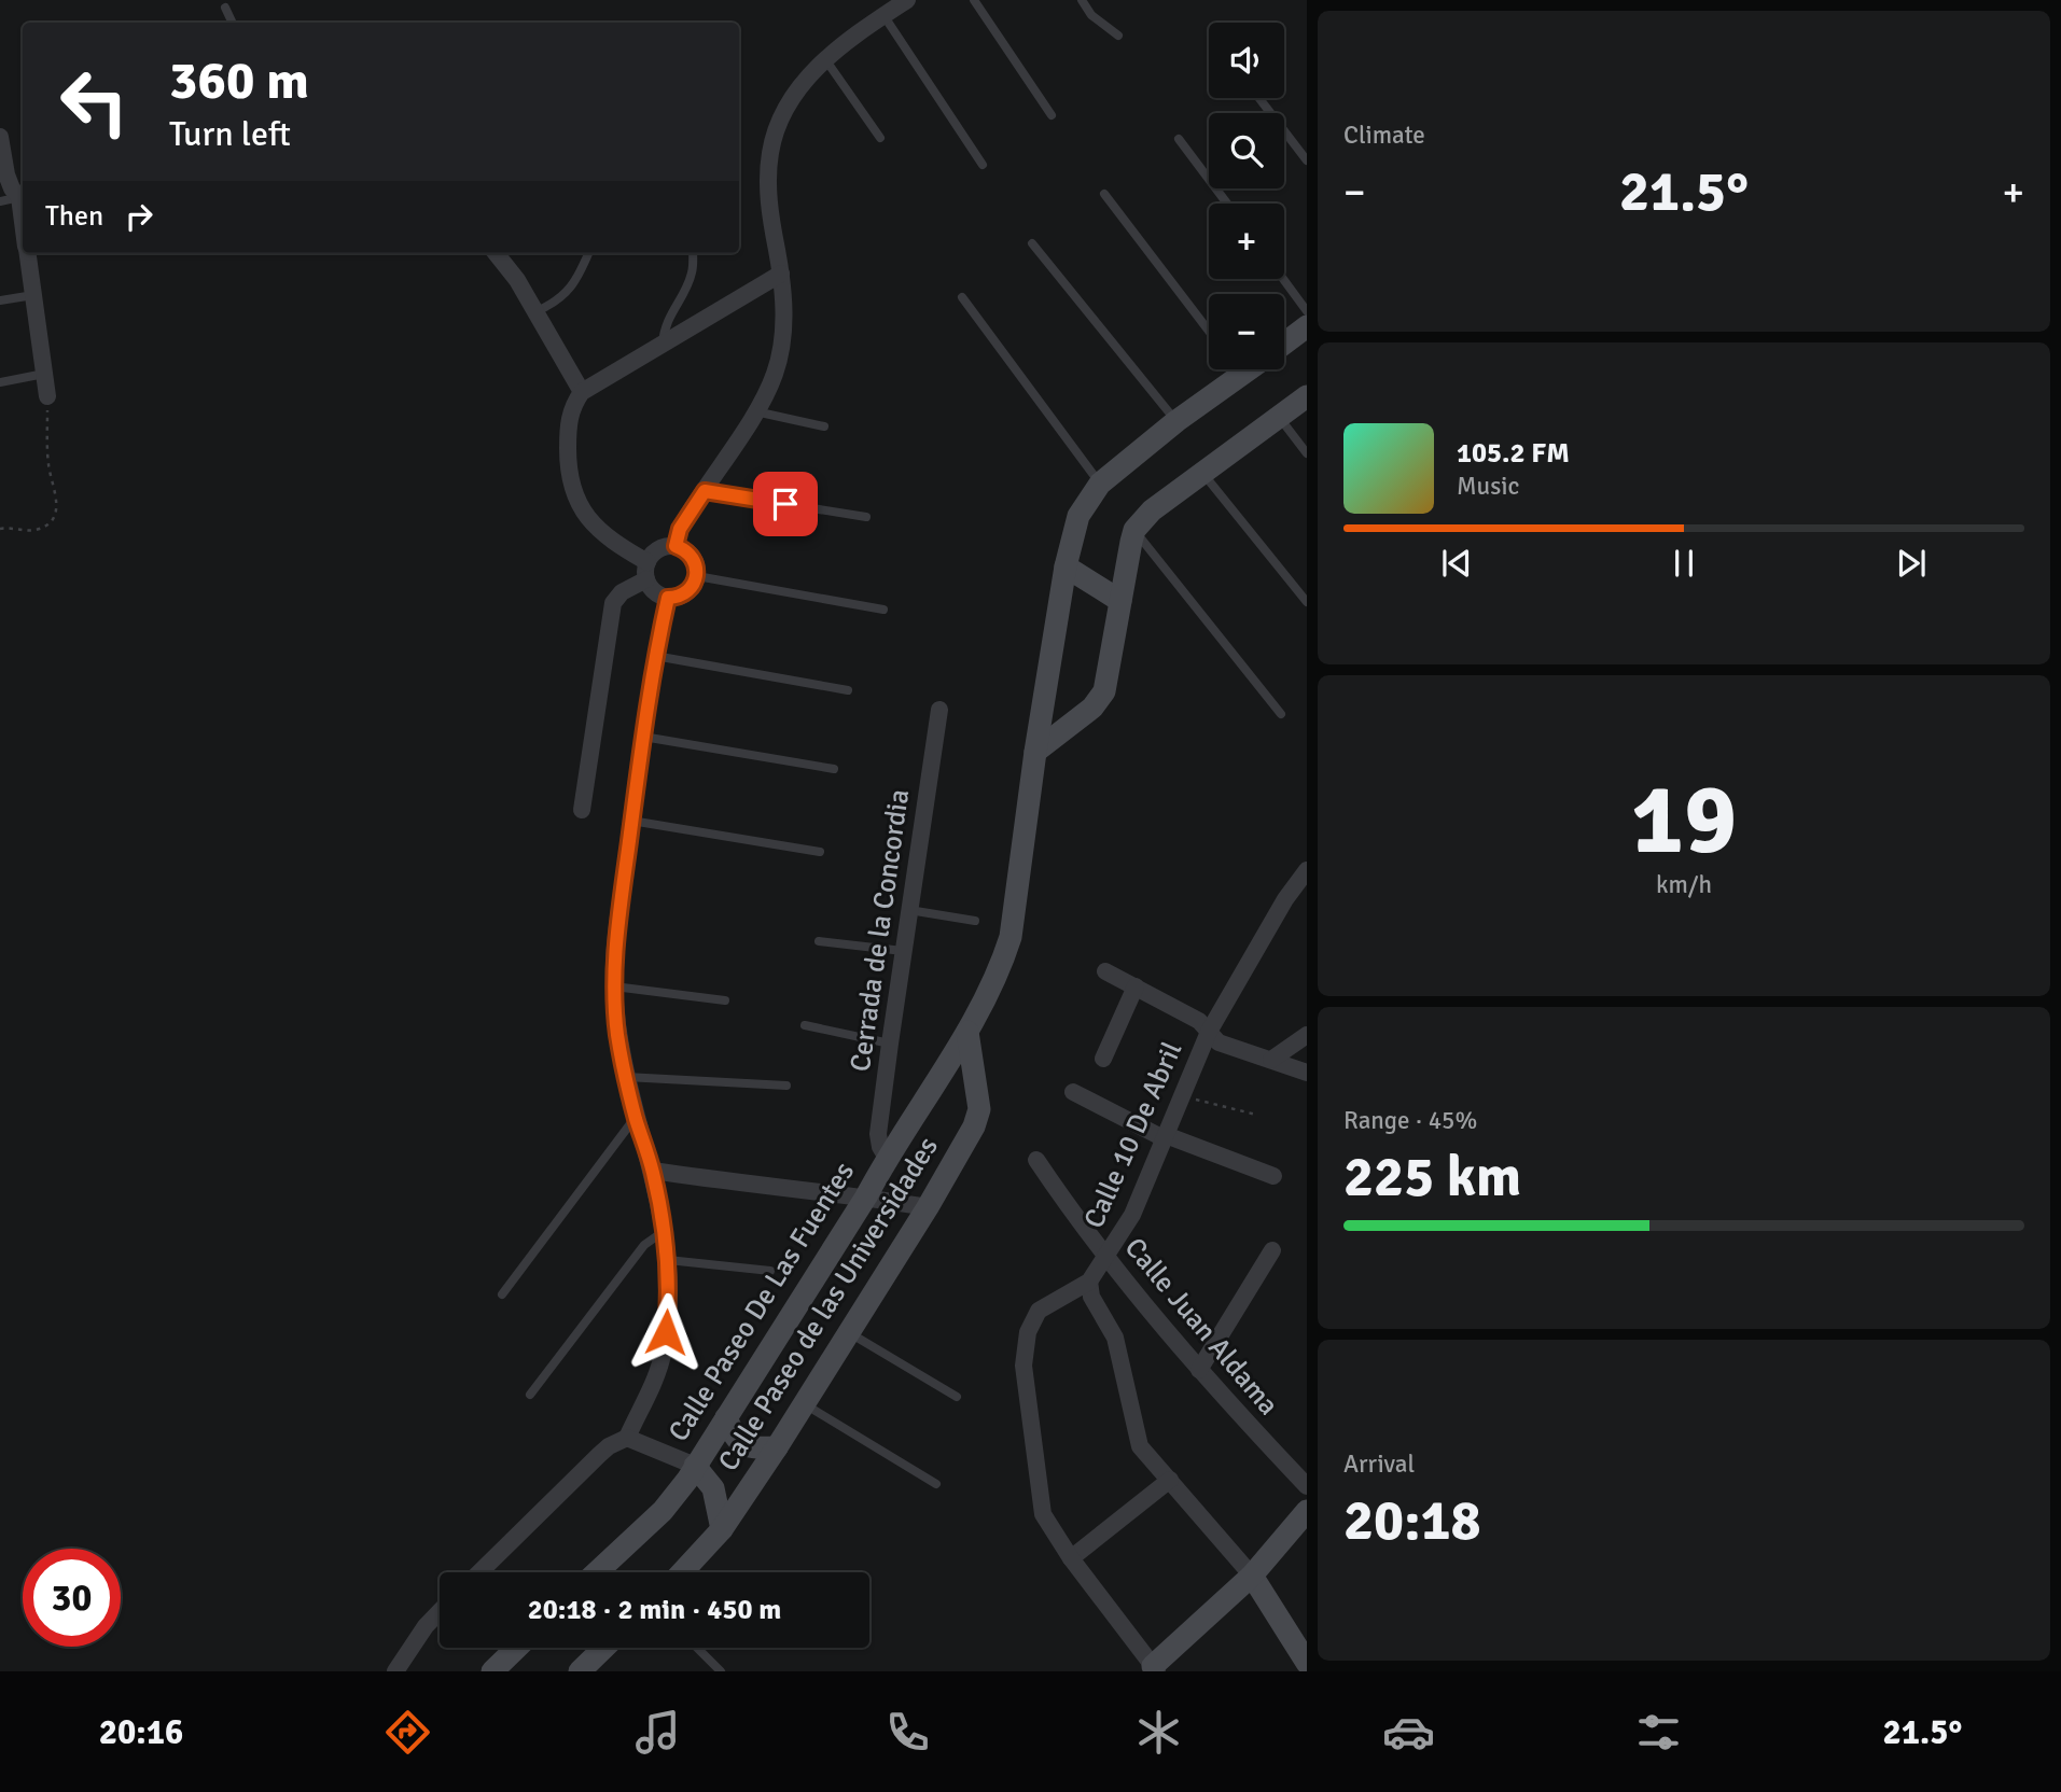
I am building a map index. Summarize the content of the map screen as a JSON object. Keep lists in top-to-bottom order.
{
  "streets": {
    "street": [
      "Cerrada de la Concordia",
      "Calle 10 De Abril",
      "Calle Paseo De Las Fuentes",
      "Calle Paseo de las Universidades",
      "Calle Juan Aldama"
    ]
  },
  "crossings": [
    ["Cerrada de la Concordia", "Calle Paseo De Las Fuentes"],
    ["Calle 10 De Abril", "Calle Juan Aldama"],
    ["Calle Paseo De Las Fuentes", "Calle Paseo de las Universidades"]
  ],
  "page": {
    "tile": [
      "Climate",
      ["19", "km/h"],
      ["Range · 45%", "225 km"],
      ["Arrival", "20:18"]
    ],
    "map_buttons": ["+", "−"],
    "turn": ["360 m", "Turn left"],
    "heat": ["−", "21.5°", "+"],
    "then": "Then",
    "song": ["105.2 FM", "Music"],
    "limit": "30",
    "trip": "20:18 · 2 min · 450 m",
    "tabs": ["20:16", "21.5°"]
  }
}
